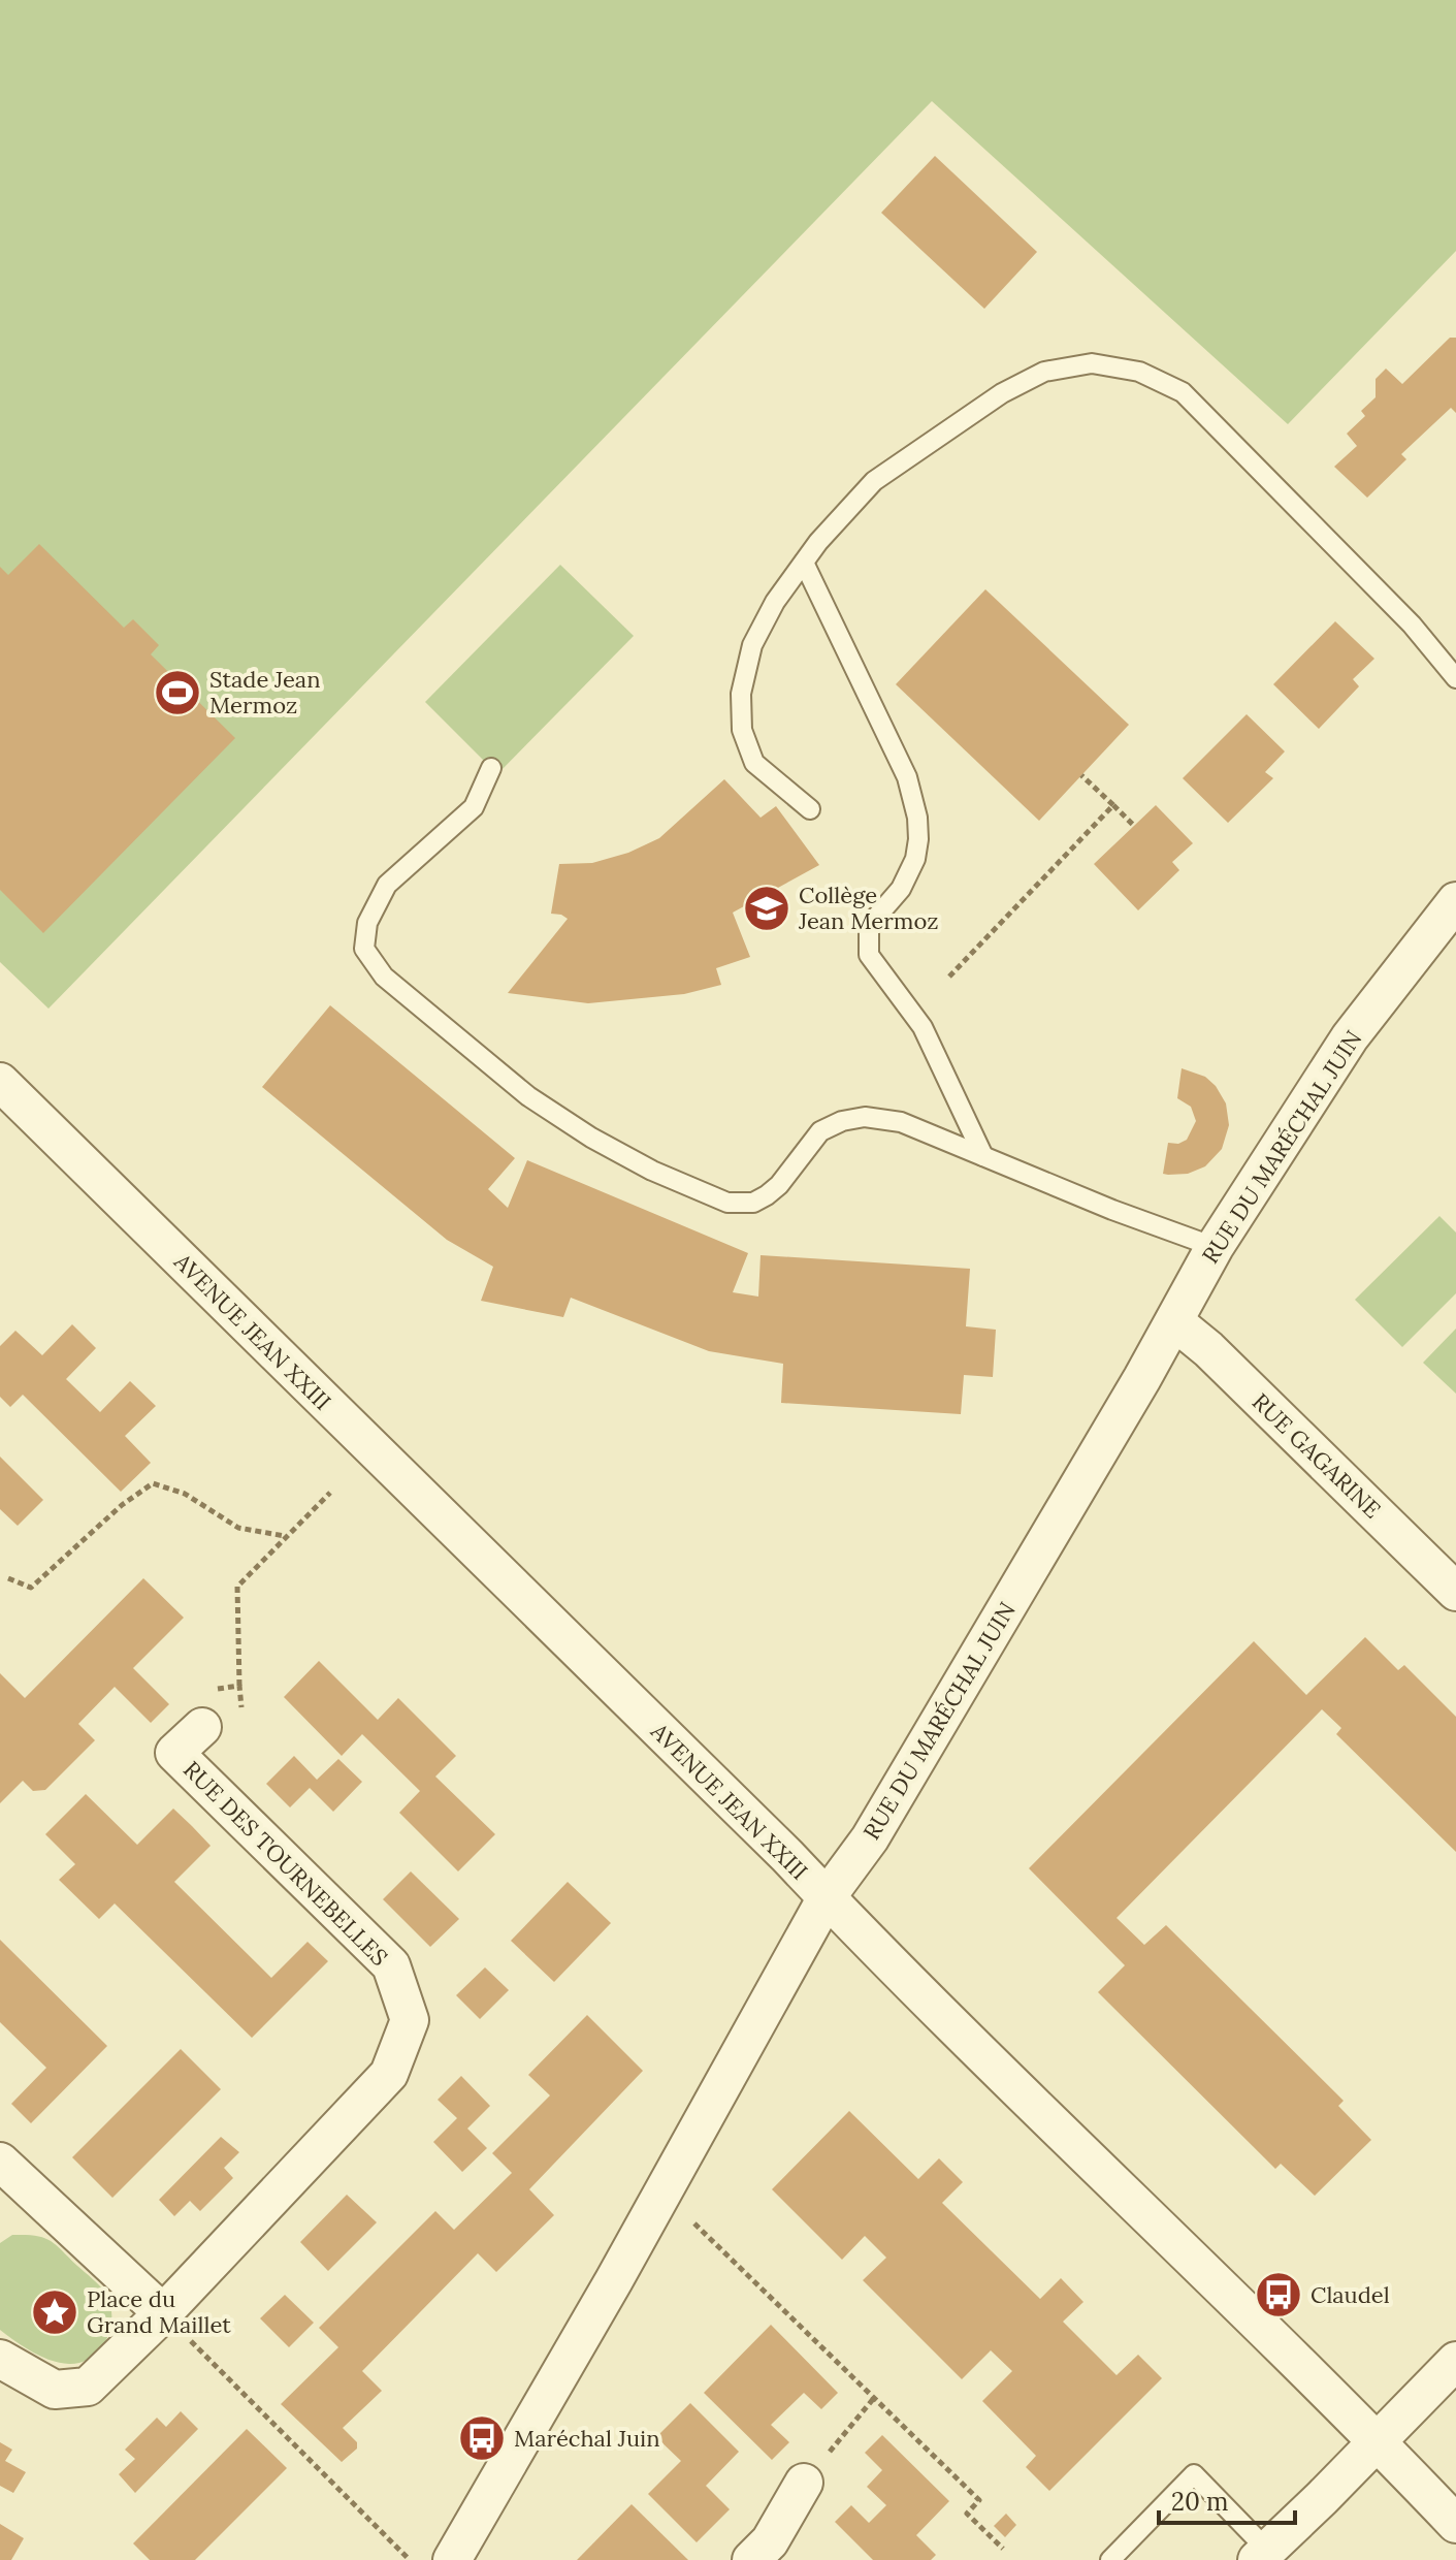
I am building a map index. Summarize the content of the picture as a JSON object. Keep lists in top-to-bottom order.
{
  "streets": {
    "street": [
      "RUE DU MARÉCHAL JUIN",
      "AVENUE JEAN XXIII",
      "RUE GAGARINE",
      "RUE DES TOURNEBELLES"
    ]
  },
  "crossings": [
    ["RUE DU MARÉCHAL JUIN", "AVENUE JEAN XXIII"],
    ["RUE DU MARÉCHAL JUIN", "RUE GAGARINE"]
  ],
  "places": {
    "sports": ["Stade Jean Mermoz"],
    "school or university": ["Collège Jean Mermoz"],
    "bus stop": ["Claudel", "Maréchal Juin"],
    "place": ["Place du Grand Maillet"]
  },
  "scale_bar": "20 m"
}
